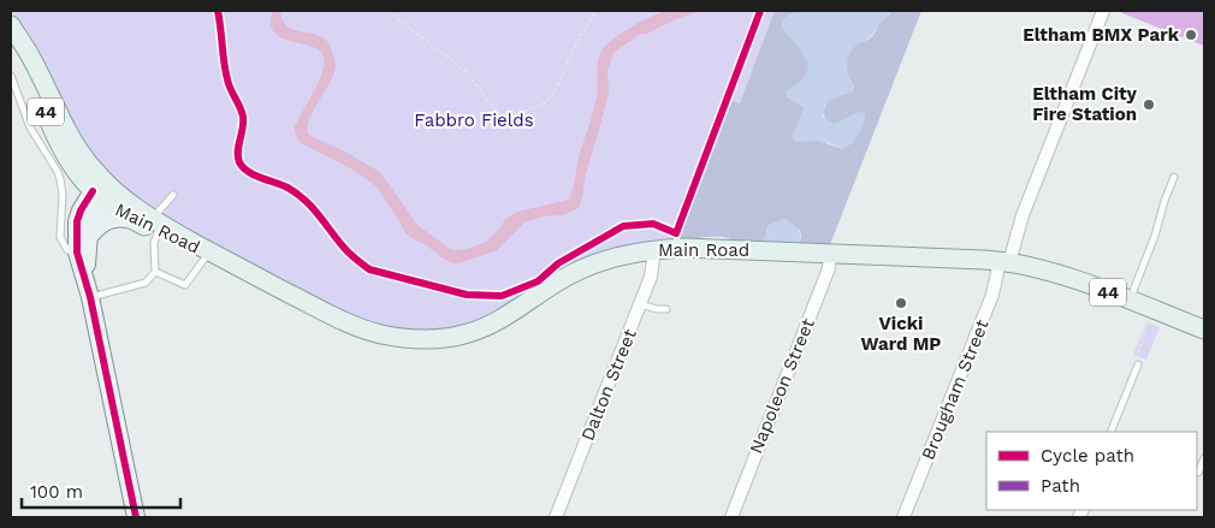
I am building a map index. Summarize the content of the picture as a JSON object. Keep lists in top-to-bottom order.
{
  "streets": {
    "main road": ["44", "Main Road"],
    "street": ["Dalton Street", "Napoleon Street", "Brougham Street"]
  },
  "crossings": [
    ["Main Road", "Dalton Street"],
    ["Main Road", "Napoleon Street"],
    ["Main Road", "Brougham Street"]
  ],
  "parks": ["Fabbro Fields"],
  "places": ["Eltham BMX Park", "Eltham City Fire Station", "Vicki Ward MP"],
  "legend": ["Cycle path", "Path"],
  "scale_bar": "100 m"
}
